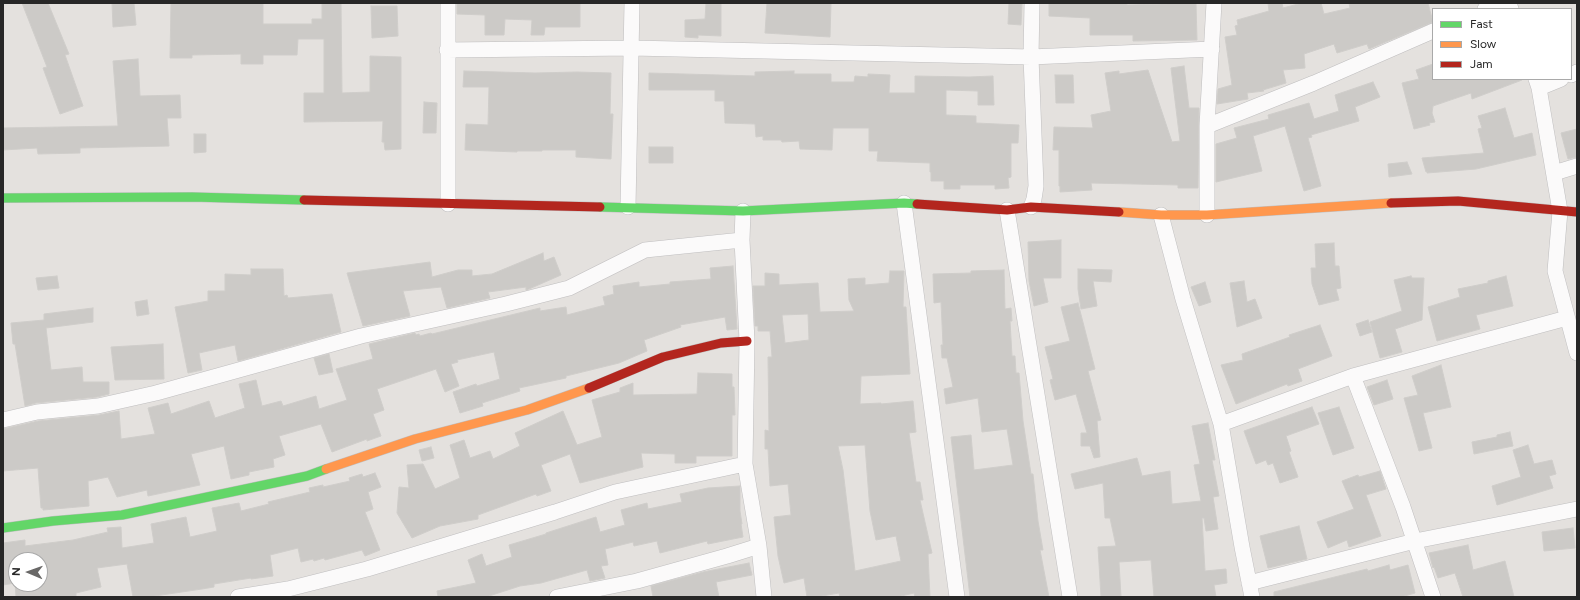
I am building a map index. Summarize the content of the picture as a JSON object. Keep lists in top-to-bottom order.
{
  "legend": ["Fast", "Slow", "Jam"],
  "north": "left"
}
